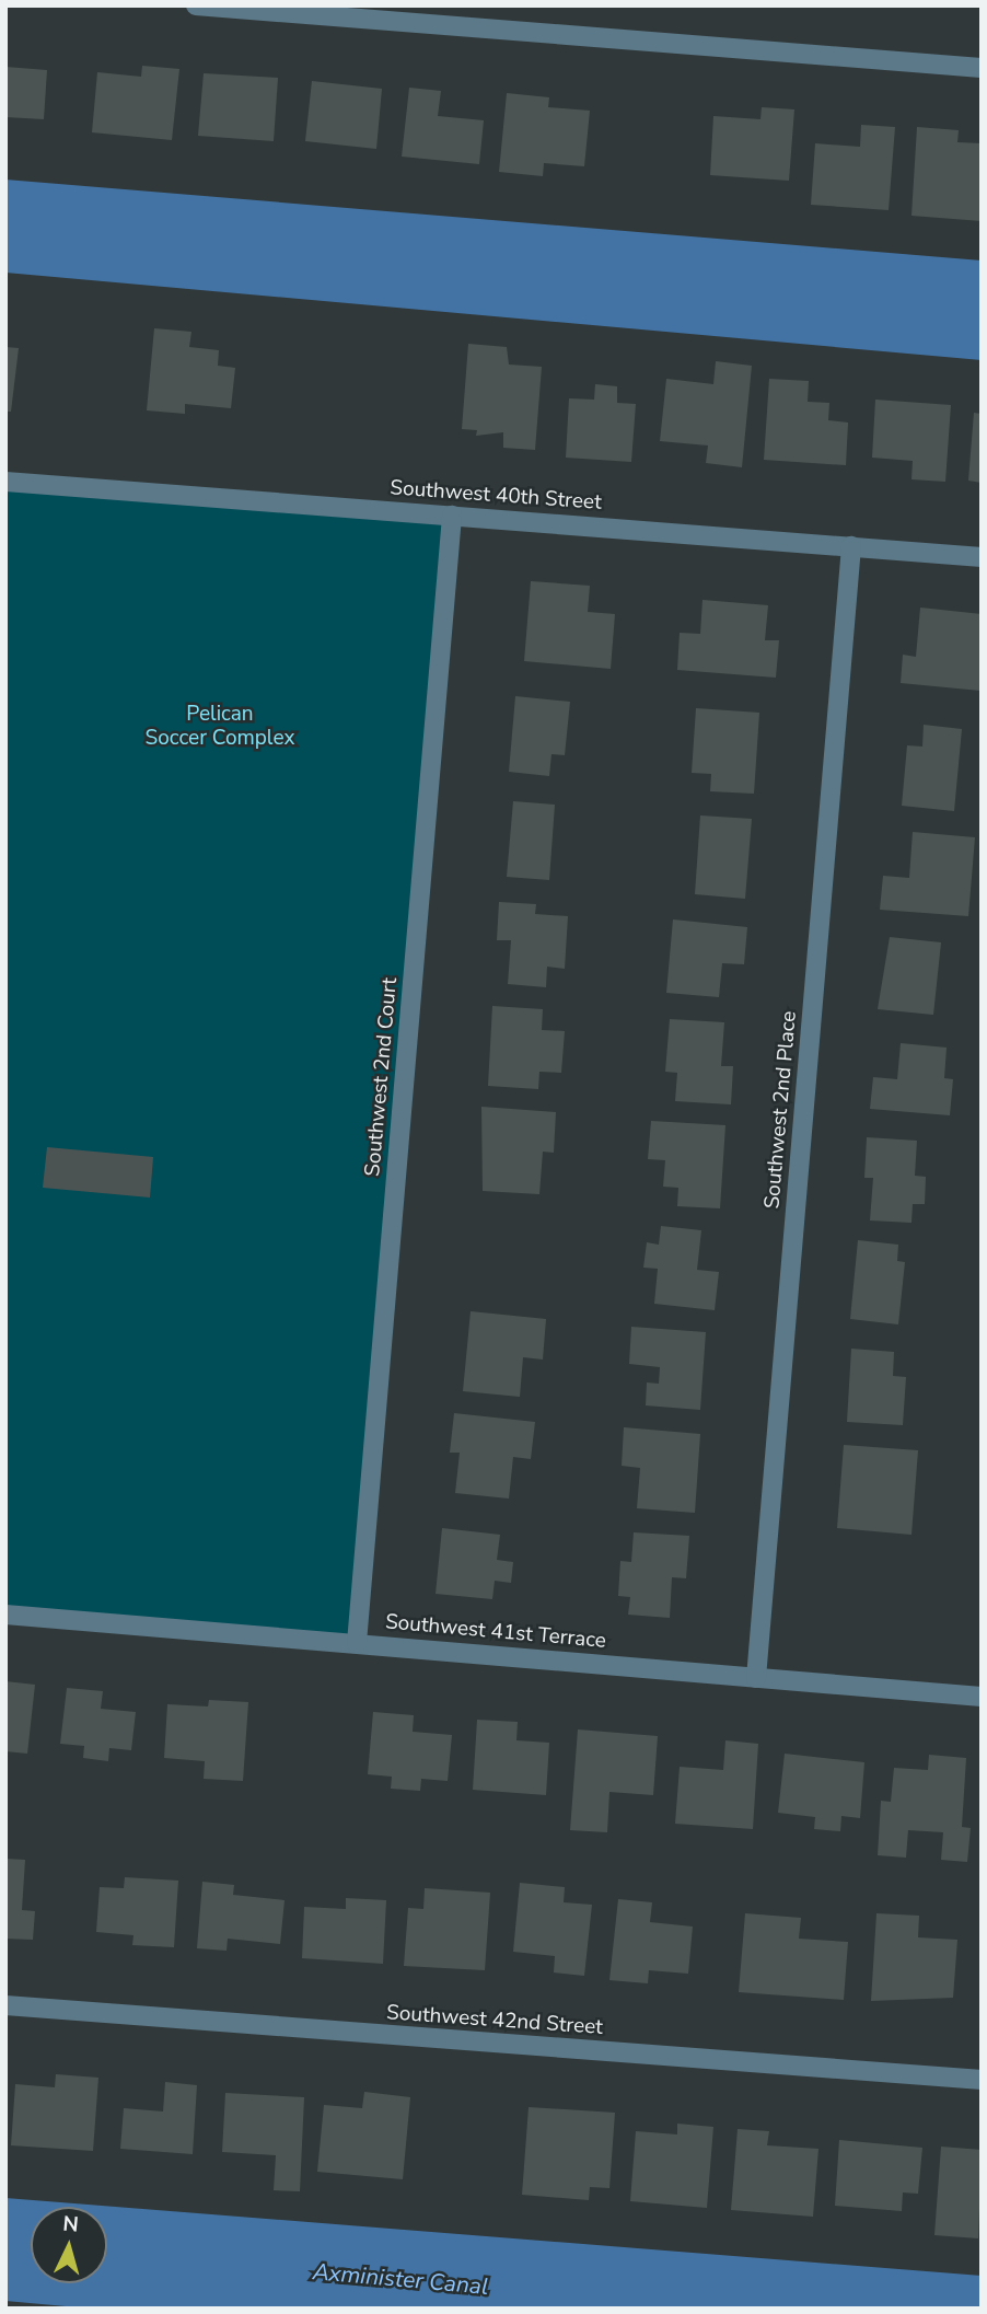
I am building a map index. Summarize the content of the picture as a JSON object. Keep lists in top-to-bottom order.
{
  "streets": {
    "street": [
      "Southwest 40th Street",
      "Southwest 2nd Court",
      "Southwest 2nd Place",
      "Southwest 41st Terrace",
      "Southwest 42nd Street"
    ]
  },
  "crossings": [
    ["Southwest 40th Street", "Southwest 2nd Court"],
    ["Southwest 40th Street", "Southwest 2nd Place"],
    ["Southwest 2nd Court", "Southwest 41st Terrace"],
    ["Southwest 2nd Place", "Southwest 41st Terrace"]
  ],
  "water": ["Axminister Canal"],
  "parks": ["Pelican Soccer Complex"],
  "north": "top"
}
